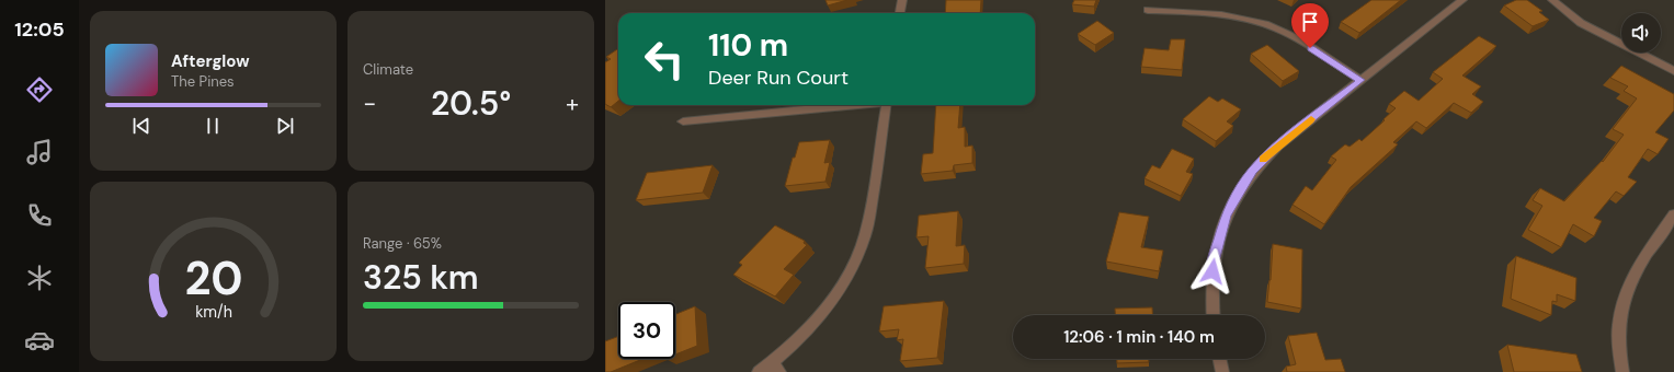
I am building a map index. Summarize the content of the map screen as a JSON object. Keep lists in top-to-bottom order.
{
  "page": {
    "tabs": "12:05",
    "tile": [
      "Climate",
      ["Range · 65%", "325 km"]
    ],
    "turn": ["110 m", "Deer Run Court"],
    "song": ["Afterglow", "The Pines"],
    "heat": ["−", "20.5°", "+"],
    "limit": "30",
    "trip": "12:06 · 1 min · 140 m",
    "gauge": ["20", "km/h"]
  }
}
